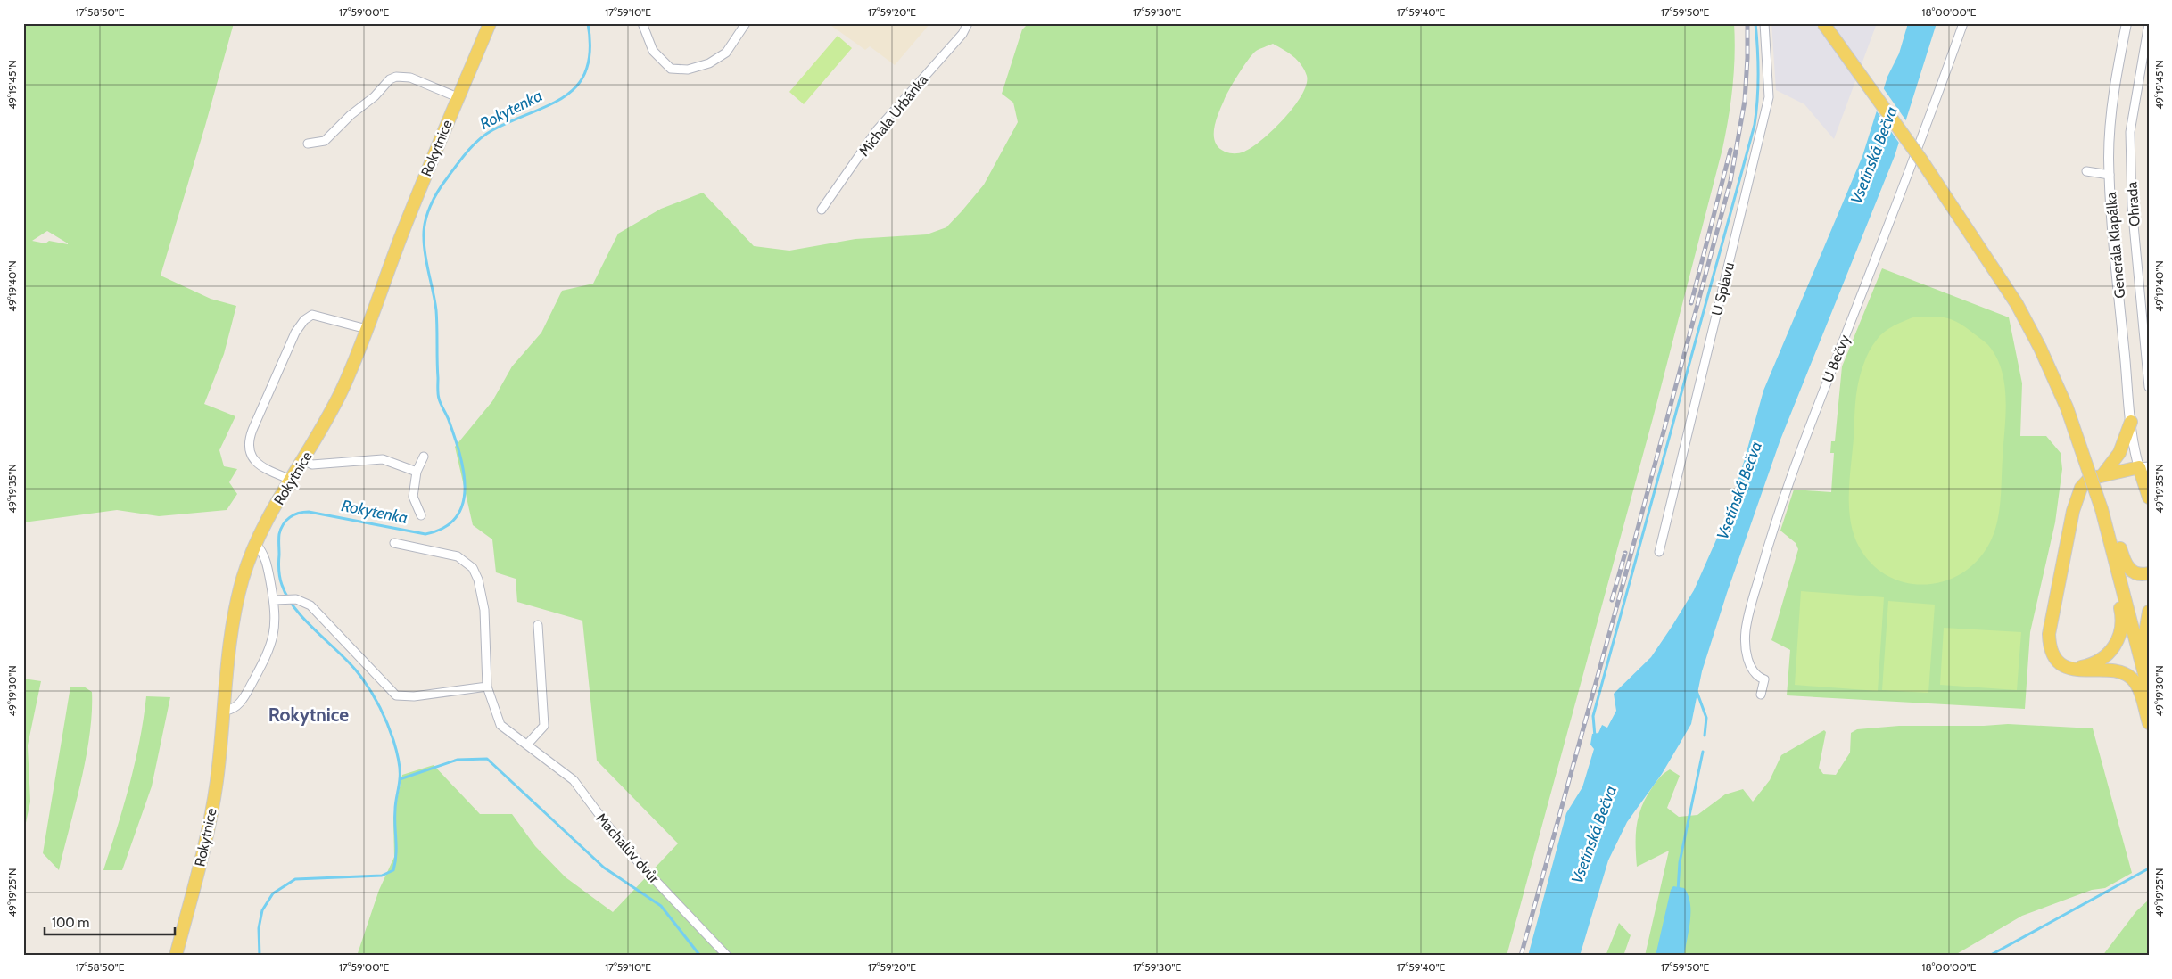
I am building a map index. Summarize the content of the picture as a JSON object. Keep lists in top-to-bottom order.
{
  "streets": {
    "main road": ["Rokytnice"],
    "street": [
      "Michala Urbánka",
      "Ohrada",
      "Generála Klapálka",
      "U Splavu",
      "U Bečvy",
      "Machalův dvůr"
    ]
  },
  "districts": ["Rokytnice"],
  "water": ["Rokytenka", "Vsetínská Bečva"],
  "scale_bar": "100 m",
  "coordinates": [
    "17°58'50\"E",
    "17°59'00\"E",
    "17°59'10\"E",
    "17°59'20\"E",
    "17°59'30\"E",
    "17°59'40\"E",
    "17°59'50\"E",
    "18°00'00\"E",
    "49°19'45\"N",
    "49°19'40\"N",
    "49°19'35\"N",
    "49°19'30\"N",
    "49°19'25\"N"
  ]
}
